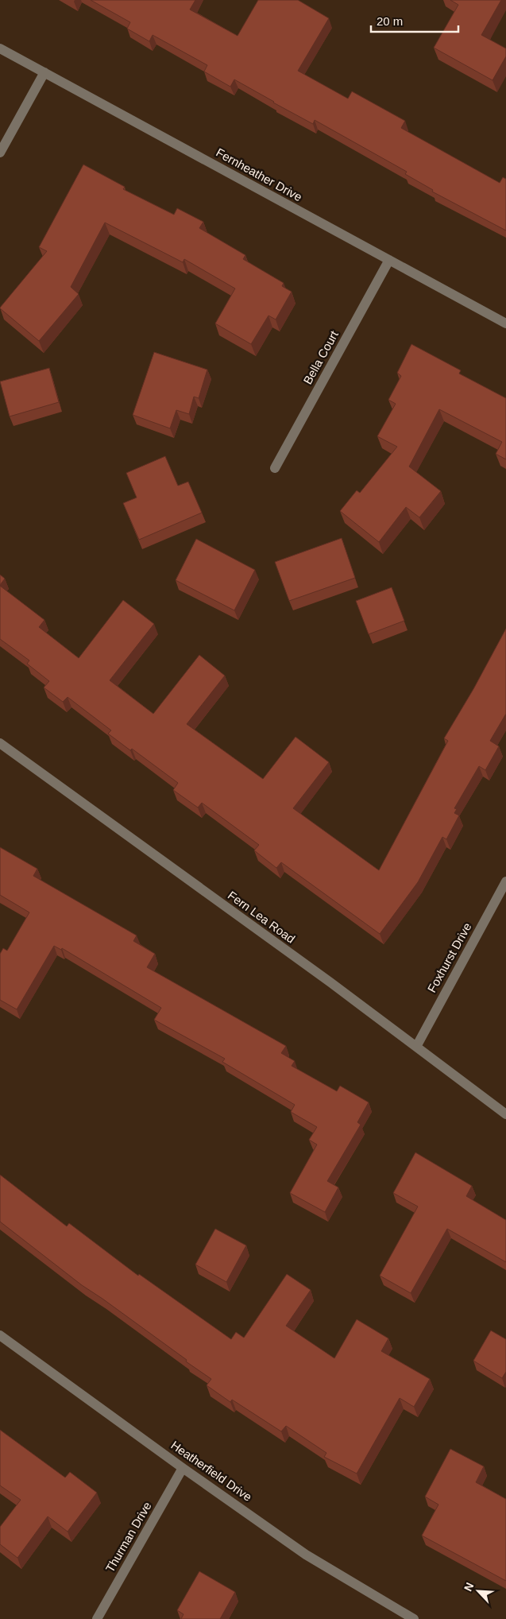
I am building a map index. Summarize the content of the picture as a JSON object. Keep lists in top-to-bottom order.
{
  "streets": {
    "street": [
      "Fernheather Drive",
      "Bella Court",
      "Fern Lea Road",
      "Foxhurst Drive",
      "Heatherfield Drive",
      "Thurman Drive"
    ]
  },
  "crossings": [
    ["Fernheather Drive", "Bella Court"],
    ["Fern Lea Road", "Foxhurst Drive"],
    ["Heatherfield Drive", "Thurman Drive"]
  ],
  "scale_bar": "20 m",
  "north": "top left"
}
